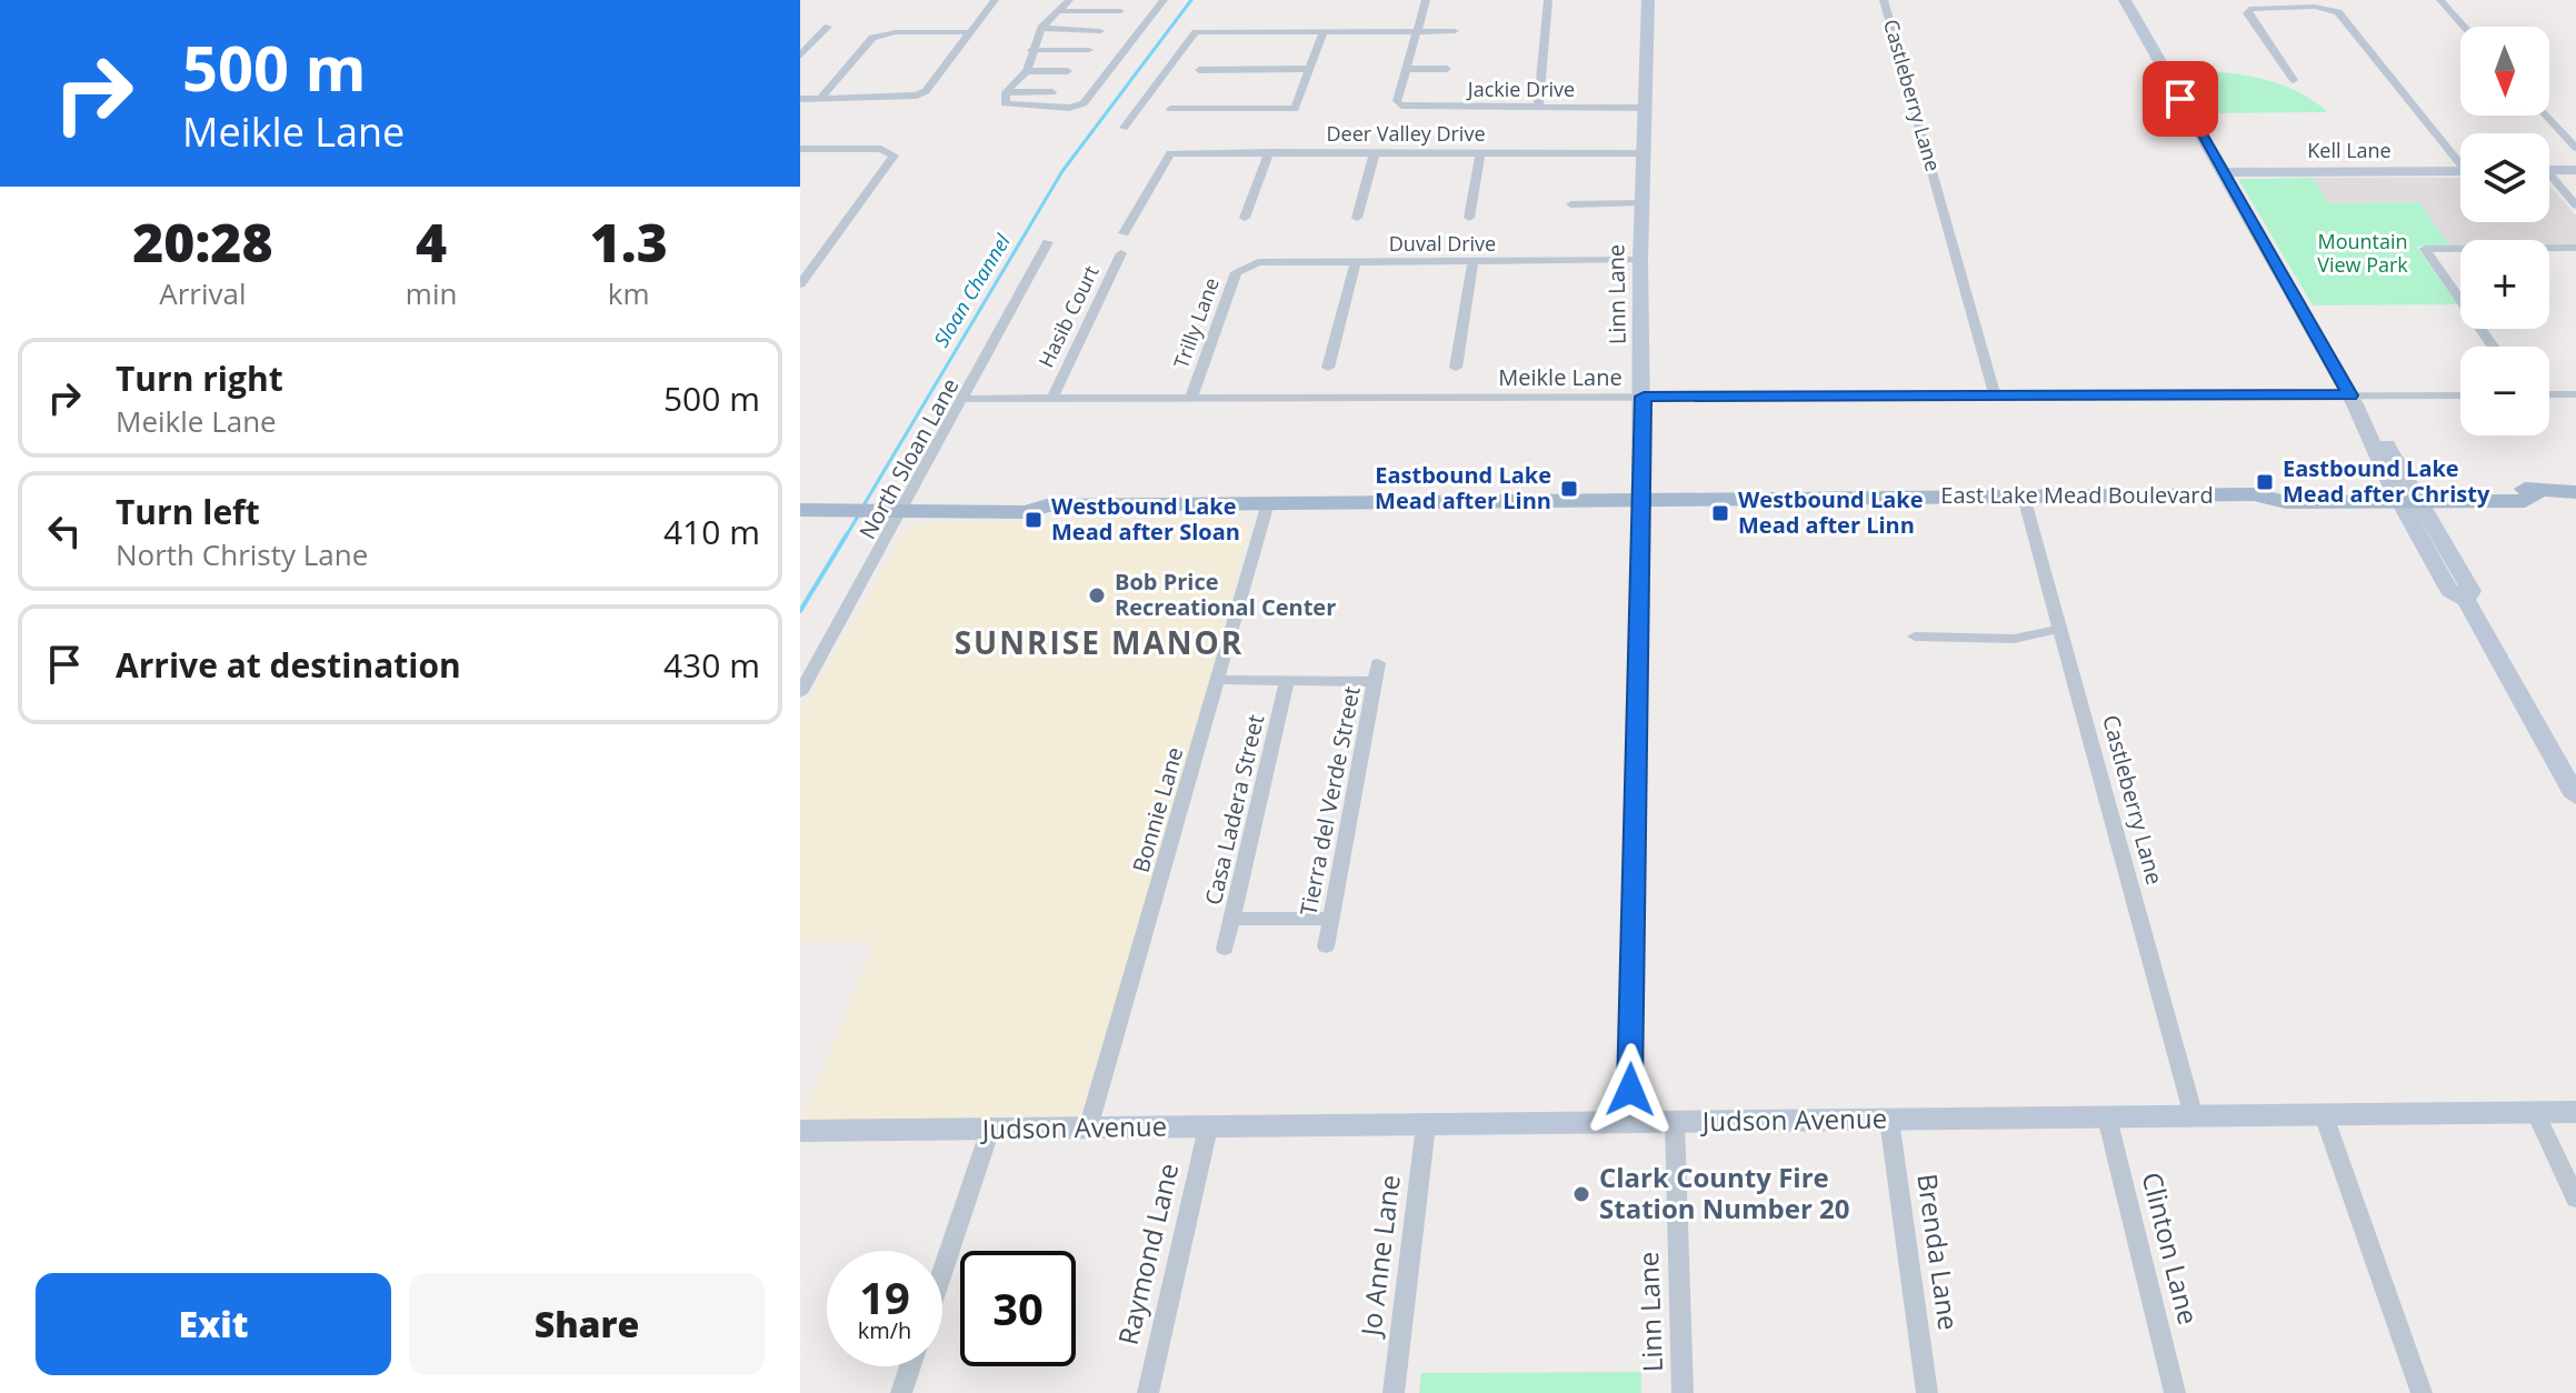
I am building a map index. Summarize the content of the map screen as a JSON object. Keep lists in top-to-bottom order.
{
  "streets": {
    "main road": ["East Lake Mead Boulevard"],
    "street": [
      "Jackie Drive",
      "Castleberry Lane",
      "Deer Valley Drive",
      "Kell Lane",
      "Duval Drive",
      "Linn Lane",
      "Hasib Court",
      "Trilly Lane",
      "Meikle Lane",
      "North Sloan Lane",
      "Tierra del Verde Street",
      "Bonnie Lane",
      "Casa Ladera Street",
      "Judson Avenue",
      "Clinton Lane",
      "Brenda Lane",
      "Raymond Lane",
      "Jo Anne Lane"
    ]
  },
  "crossings": [
    ["Jackie Drive", "Linn Lane"],
    ["Castleberry Lane", "Meikle Lane"],
    ["Castleberry Lane", "East Lake Mead Boulevard"],
    ["Castleberry Lane", "Judson Avenue"],
    ["Deer Valley Drive", "Linn Lane"],
    ["Duval Drive", "Linn Lane"],
    ["Duval Drive", "Trilly Lane"],
    ["Linn Lane", "Meikle Lane"],
    ["Linn Lane", "East Lake Mead Boulevard"],
    ["Linn Lane", "Judson Avenue"],
    ["Hasib Court", "Meikle Lane"],
    ["Trilly Lane", "Meikle Lane"],
    ["Meikle Lane", "North Sloan Lane"],
    ["North Sloan Lane", "East Lake Mead Boulevard"],
    ["East Lake Mead Boulevard", "Bonnie Lane"],
    ["Bonnie Lane", "Judson Avenue"],
    ["Judson Avenue", "Clinton Lane"],
    ["Judson Avenue", "Brenda Lane"],
    ["Judson Avenue", "Raymond Lane"],
    ["Judson Avenue", "Jo Anne Lane"]
  ],
  "districts": ["SUNRISE MANOR"],
  "water": ["Sloan Channel"],
  "parks": ["Mountain View Park"],
  "places": {
    "transit": [
      "Eastbound Lake Mead after Christy",
      "Eastbound Lake Mead after Linn",
      "Westbound Lake Mead after Linn",
      "Westbound Lake Mead after Sloan"
    ],
    "other": ["Bob Price Recreational Center", "Clark County Fire Station Number 20"]
  },
  "north": "bottom",
  "page": {
    "turn": ["500 m", "Meikle Lane"],
    "map_buttons": ["+", "−"],
    "eta": [
      "20:28",
      "Arrival",
      "4",
      "min",
      "1.3",
      "km"
    ],
    "list": [
      {
        "name": "Turn right",
        "note": "Meikle Lane",
        "value": "500 m"
      },
      {
        "name": "Turn left",
        "note": "North Christy Lane",
        "value": "410 m"
      },
      {
        "name": "Arrive at destination",
        "value": "430 m"
      }
    ],
    "speed": "19 km/h",
    "limit": "30",
    "buttons": ["Exit", "Share"]
  }
}
